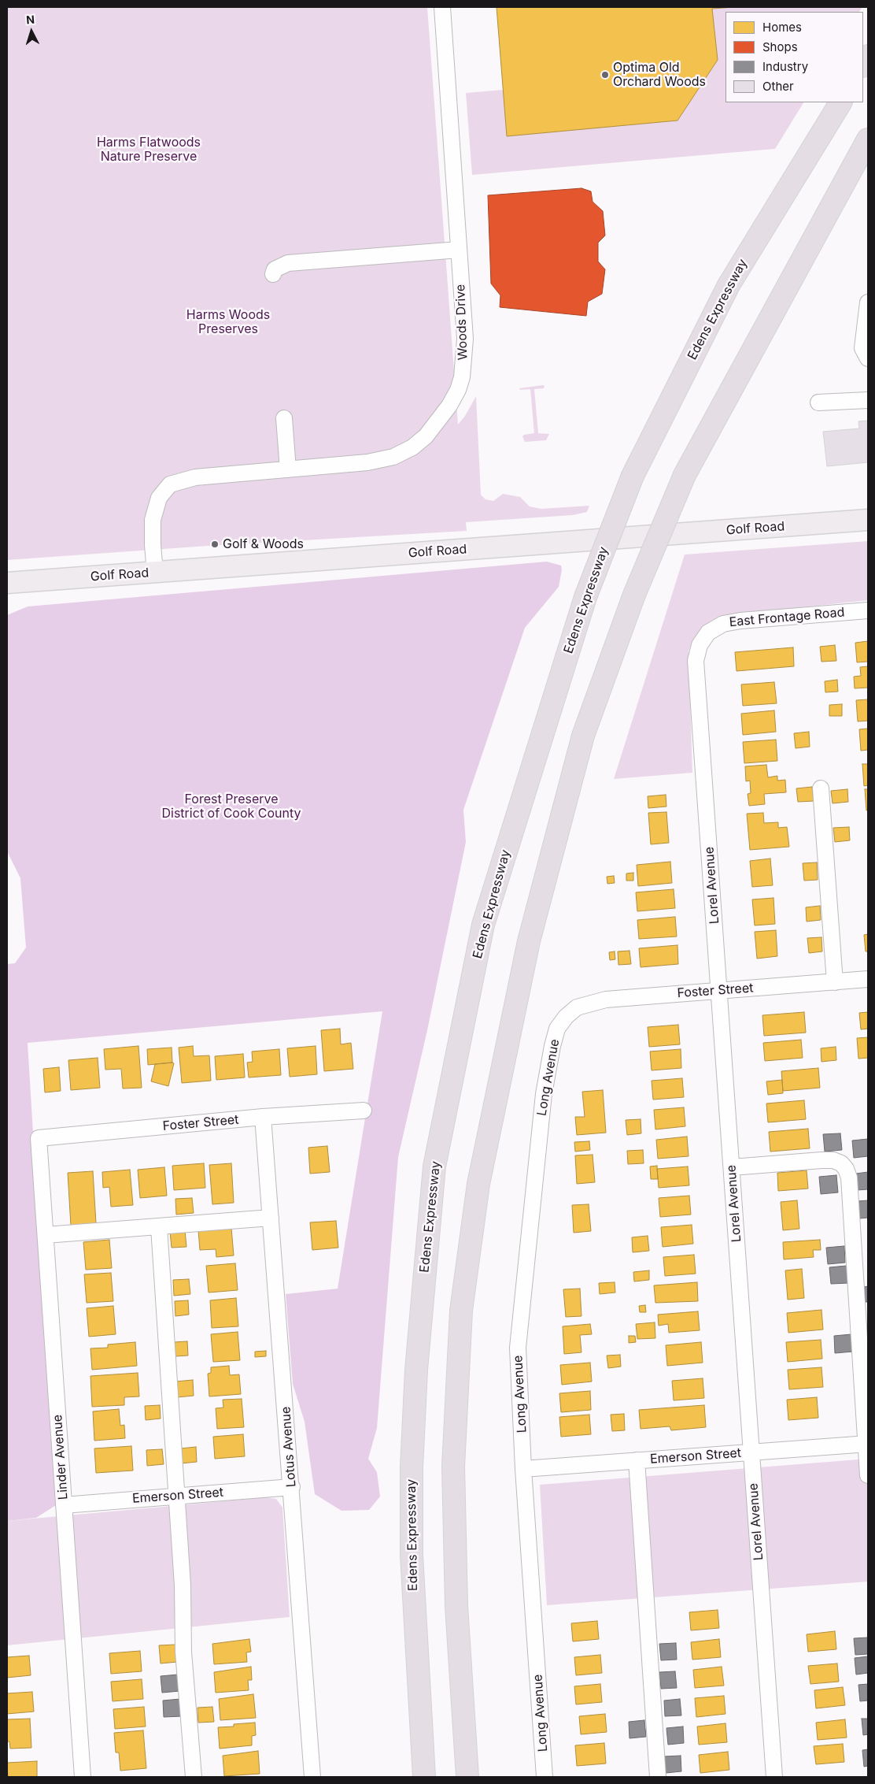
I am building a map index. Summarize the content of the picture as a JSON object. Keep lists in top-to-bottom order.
{
  "streets": {
    "highway": ["Edens Expressway"],
    "main road": ["Golf Road"],
    "street": [
      "Woods Drive",
      "East Frontage Road",
      "Lorel Avenue",
      "Foster Street",
      "Long Avenue",
      "Lotus Avenue",
      "Emerson Street",
      "Linder Avenue"
    ]
  },
  "crossings": [
    ["Woods Drive", "Golf Road"],
    ["East Frontage Road", "Lorel Avenue"],
    ["Lorel Avenue", "Foster Street"],
    ["Lorel Avenue", "Emerson Street"],
    ["Foster Street", "Long Avenue"],
    ["Foster Street", "Lotus Avenue"],
    ["Foster Street", "Linder Avenue"],
    ["Long Avenue", "Emerson Street"],
    ["Lotus Avenue", "Emerson Street"],
    ["Emerson Street", "Linder Avenue"]
  ],
  "parks": ["Harms Flatwoods Nature Preserve", "Harms Woods Preserves", "Forest Preserve District of Cook County"],
  "places": ["Optima Old Orchard Woods", "Golf & Woods"],
  "legend": [
    "Homes",
    "Shops",
    "Industry",
    "Other"
  ],
  "north": "top"
}
